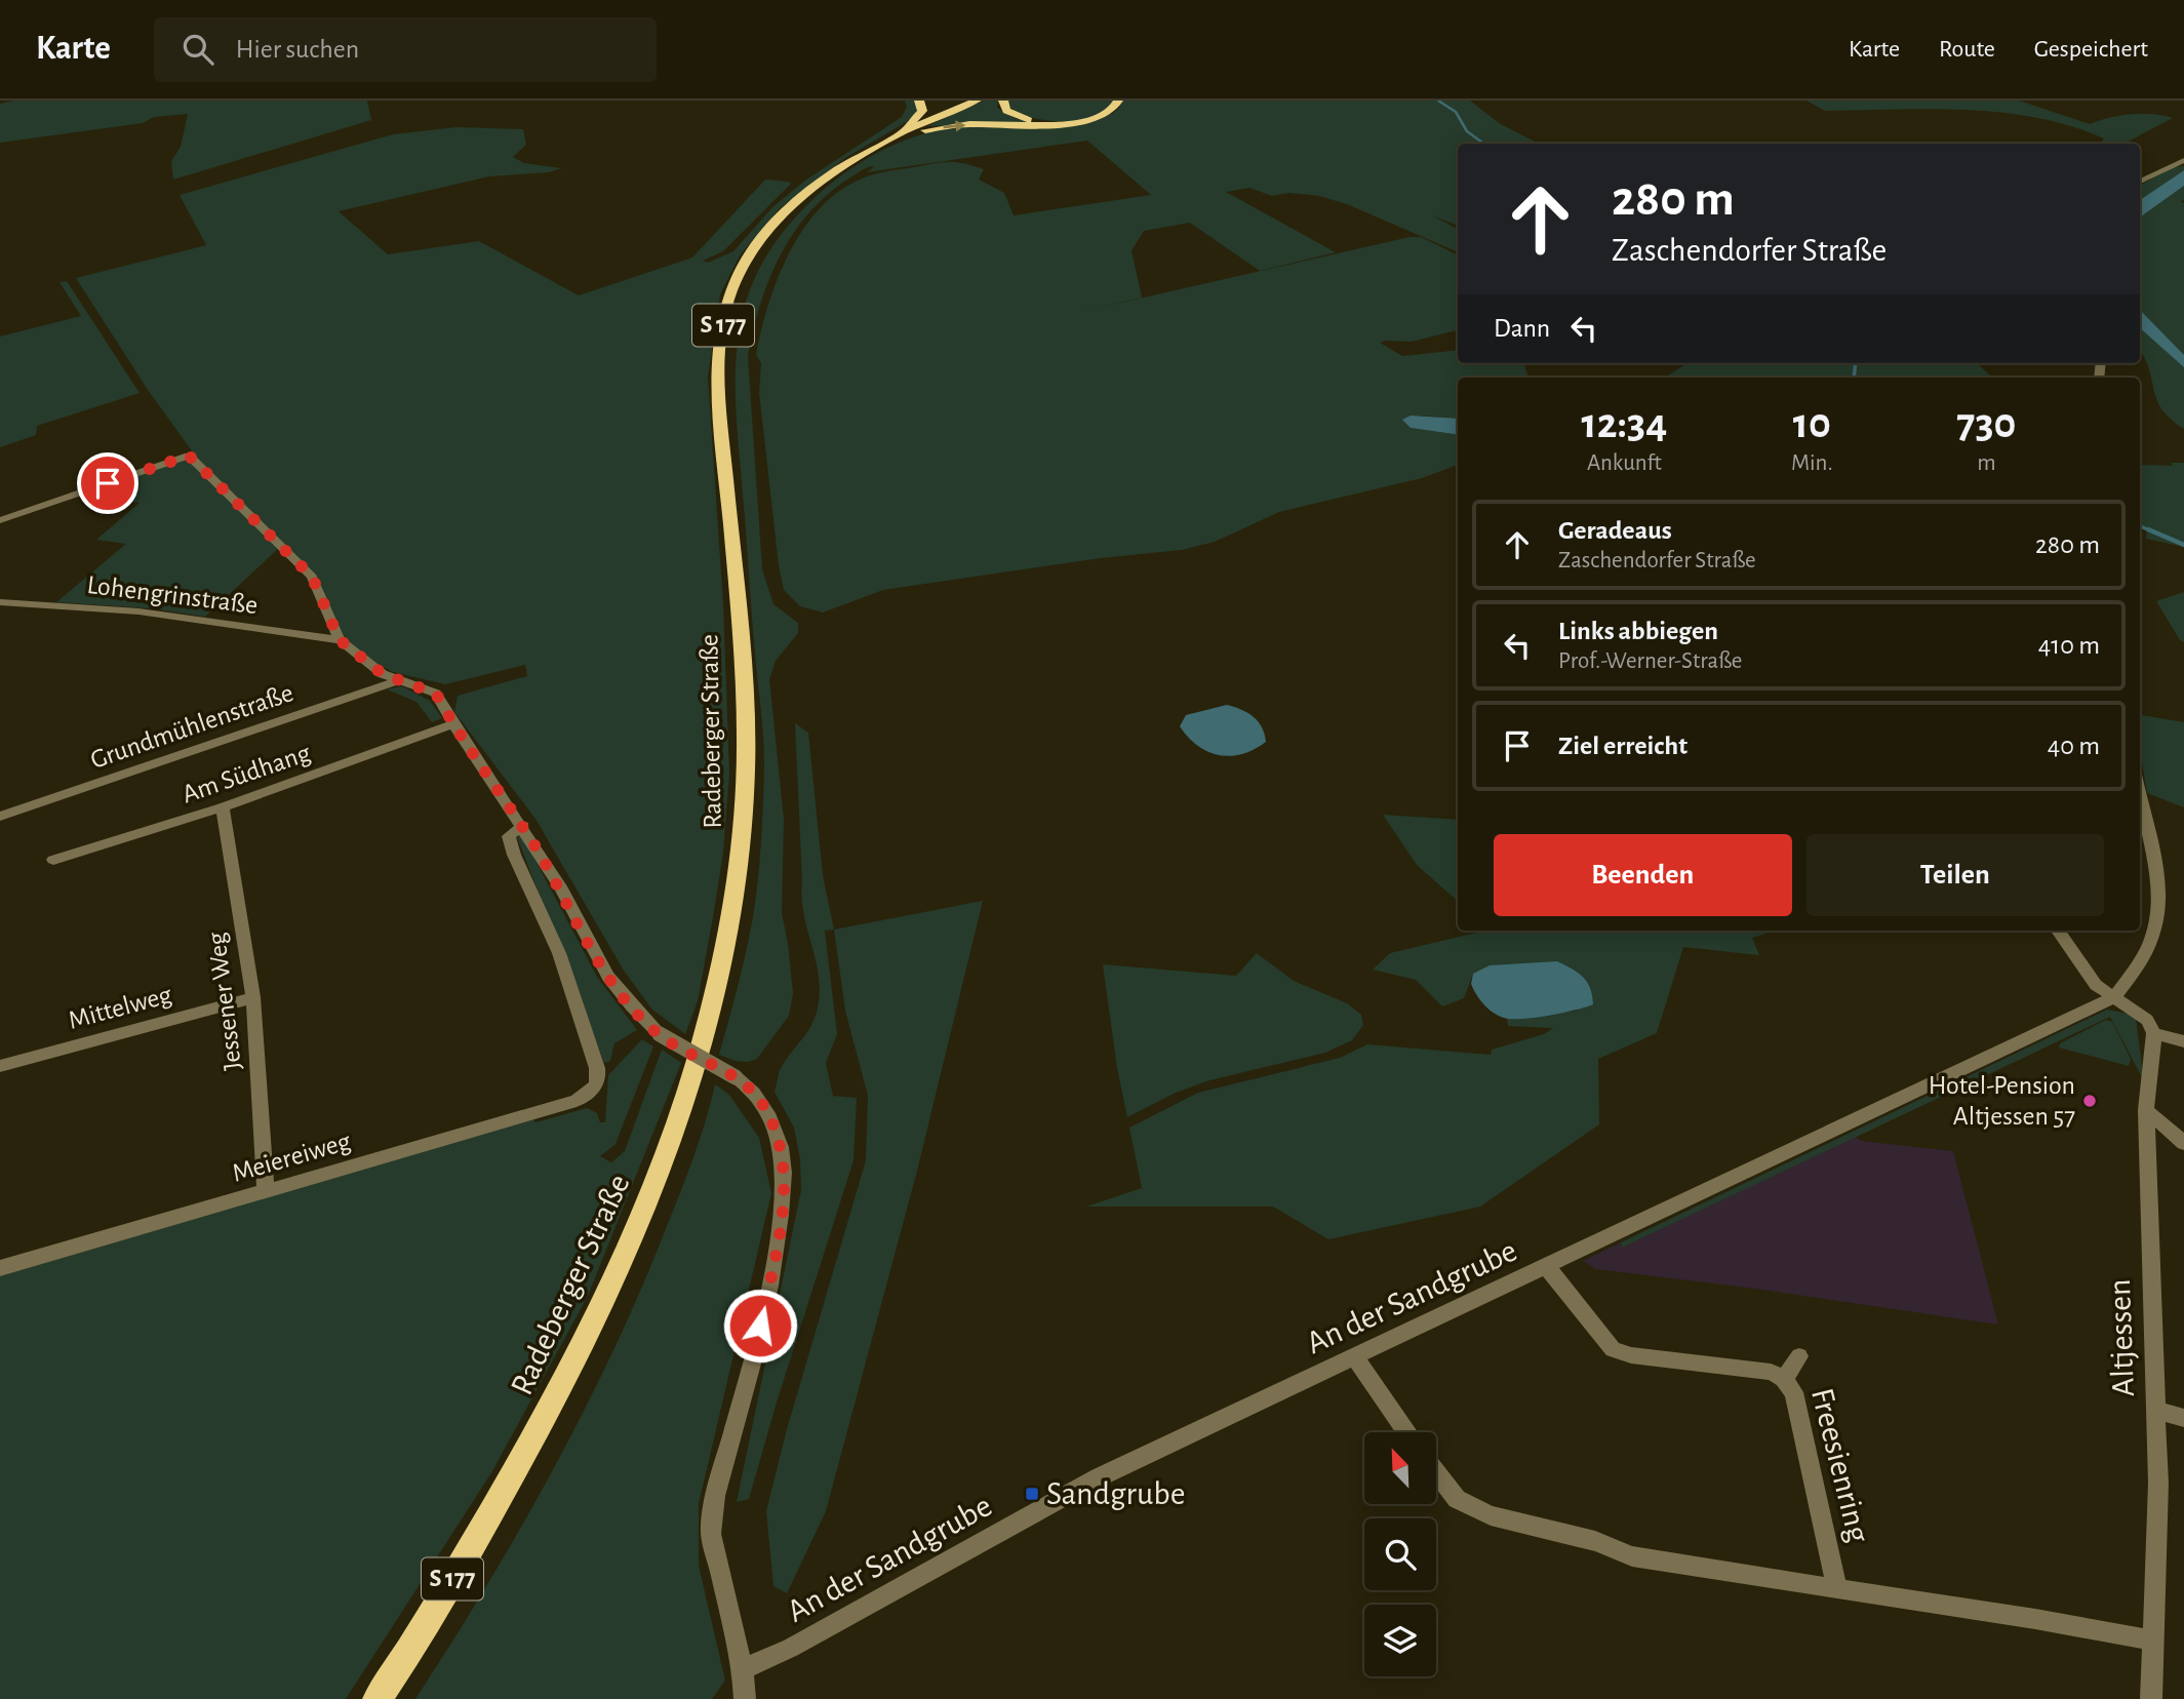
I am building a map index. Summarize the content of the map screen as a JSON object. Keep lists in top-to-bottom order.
{
  "streets": {
    "highway": ["S 177", "Radeberger Straße"],
    "street": [
      "Lohengrinstraße",
      "Grundmühlenstraße",
      "Am Südhang",
      "Jessener Weg",
      "Mittelweg",
      "Meiereiweg",
      "An der Sandgrube",
      "Altjessen",
      "Freesienring"
    ]
  },
  "crossings": [
    ["S 177", "Radeberger Straße"],
    ["Am Südhang", "Jessener Weg"],
    ["Jessener Weg", "Mittelweg"],
    ["Jessener Weg", "Meiereiweg"],
    ["An der Sandgrube", "Freesienring"]
  ],
  "places": {
    "other": ["Hotel-Pension Altjessen 57"],
    "transit": ["Sandgrube"]
  },
  "north": "top left",
  "page": {
    "header": "Karte",
    "search": "Hier suchen",
    "nav": ["Karte", "Route", "Gespeichert"],
    "turn": ["280 m", "Zaschendorfer Straße"],
    "then": "Dann",
    "eta": [
      "12:34",
      "Ankunft",
      "10",
      "Min.",
      "730",
      "m"
    ],
    "list": [
      {
        "name": "Geradeaus",
        "note": "Zaschendorfer Straße",
        "value": "280 m"
      },
      {
        "name": "Links abbiegen",
        "note": "Prof.-Werner-Straße",
        "value": "410 m"
      },
      {
        "name": "Ziel erreicht",
        "value": "40 m"
      }
    ],
    "buttons": ["Beenden", "Teilen"]
  }
}
